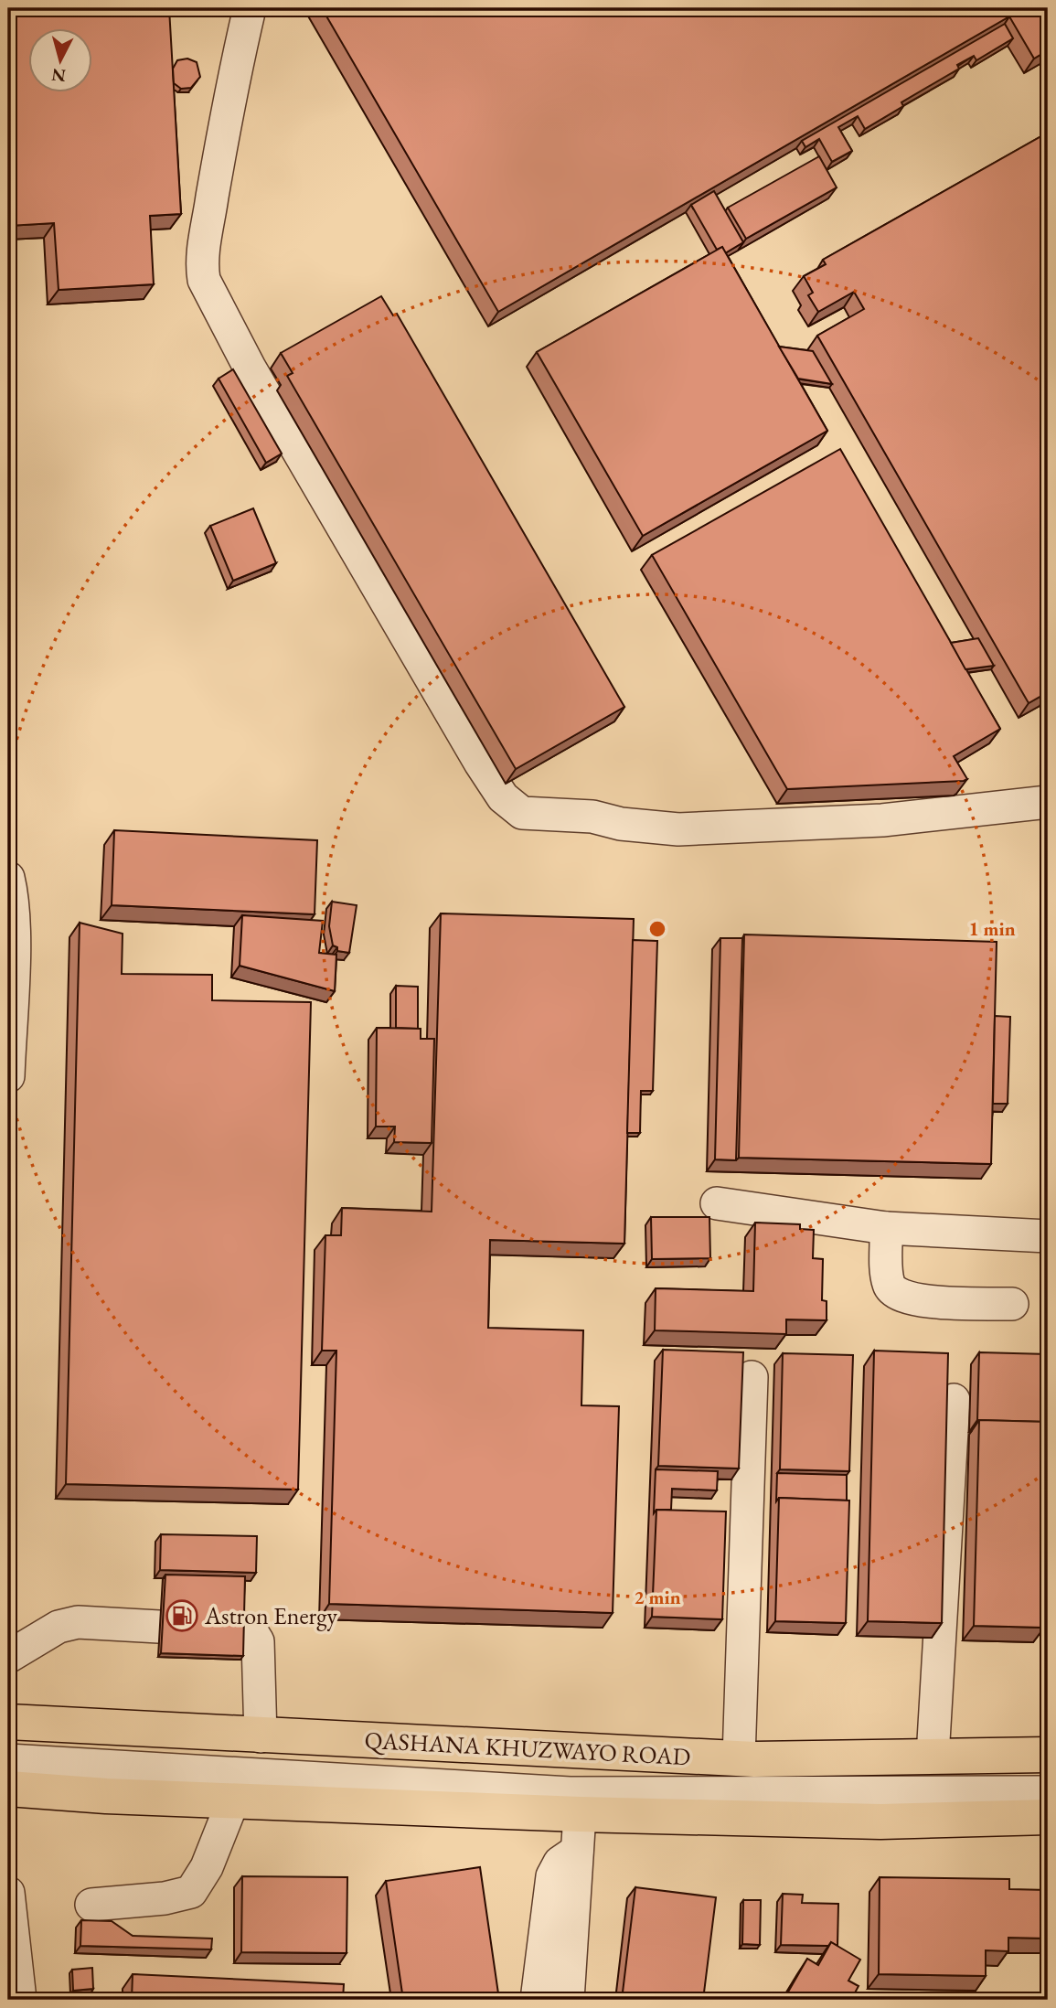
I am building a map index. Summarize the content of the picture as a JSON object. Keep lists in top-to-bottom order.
{
  "streets": {
    "main road": ["QASHANA KHUZWAYO ROAD"]
  },
  "places": {
    "fuel station": ["Astron Energy"]
  },
  "north": "bottom",
  "rings": ["1 min", "2 min"]
}
